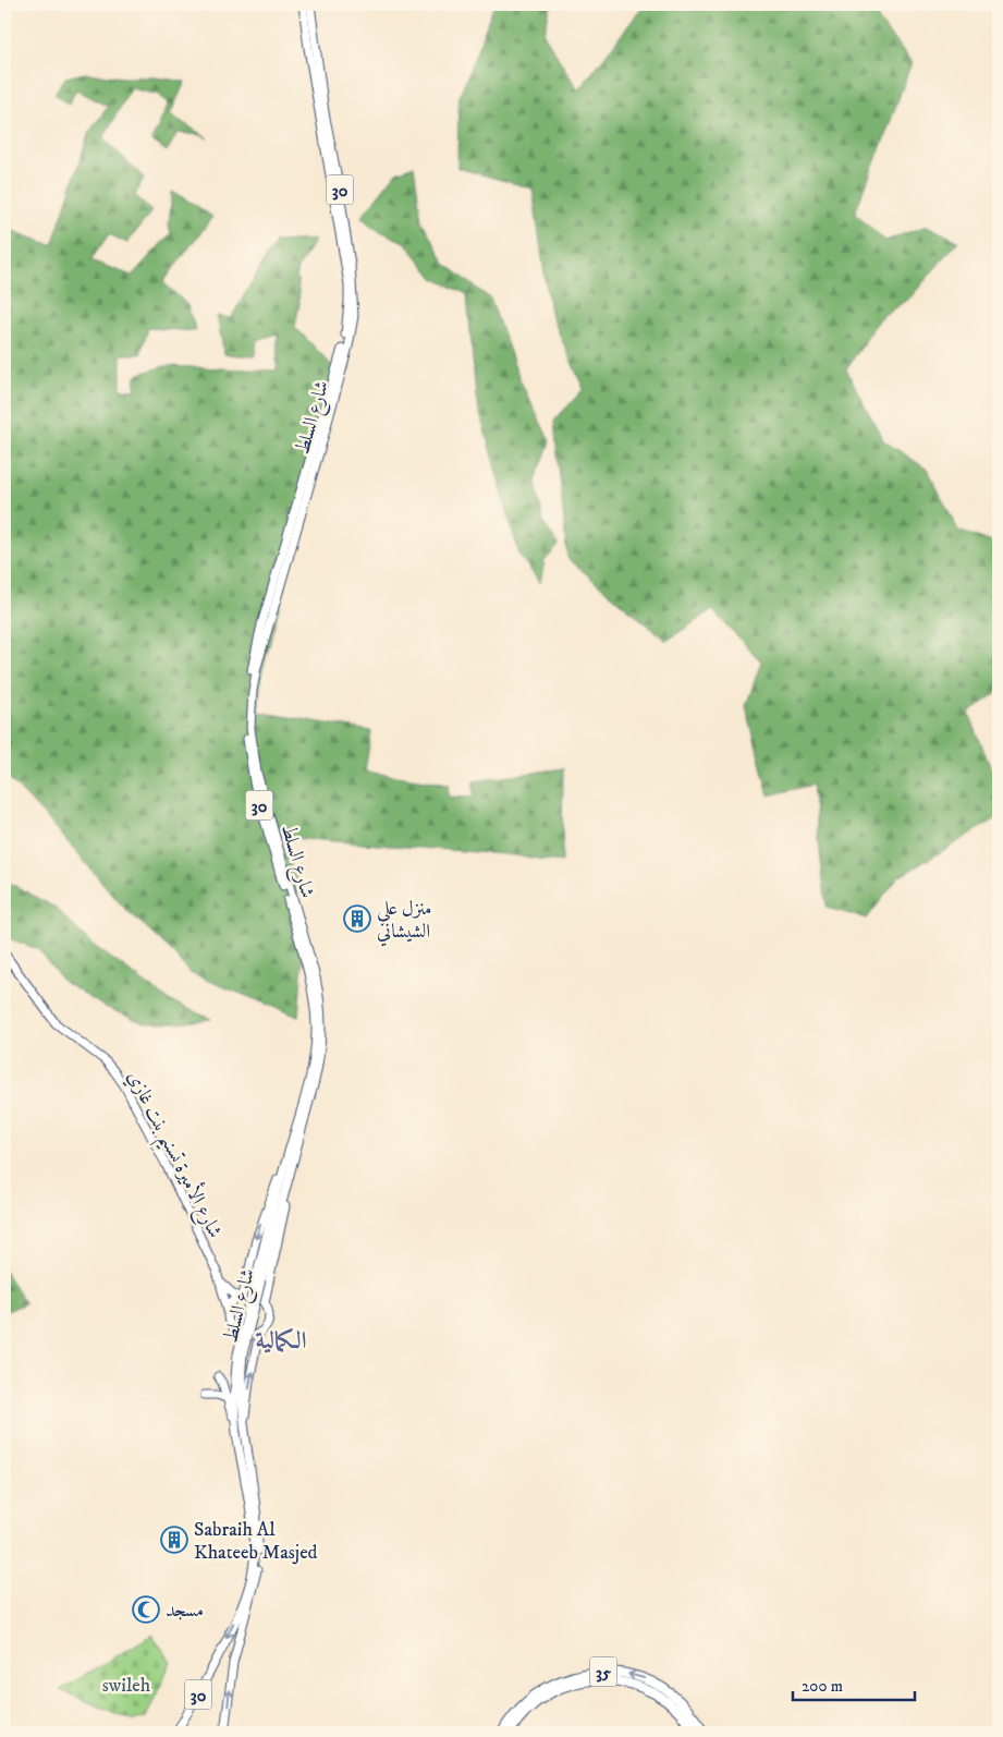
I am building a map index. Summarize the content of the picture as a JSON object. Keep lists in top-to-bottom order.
{
  "streets": {
    "highway": ["35"],
    "main road": ["30", "شارع السلط", "شارع الأميرة تسنيم بنت غازي"]
  },
  "crossings": [
    ["30", "شارع السلط"]
  ],
  "districts": ["الكمالية"],
  "parks": ["swileh"],
  "places": {
    "building": ["منزل علي الشيشاني", "Sabraih Al Khateeb Masjed"],
    "mosque": ["مسجد"]
  },
  "scale_bar": "200 m"
}
